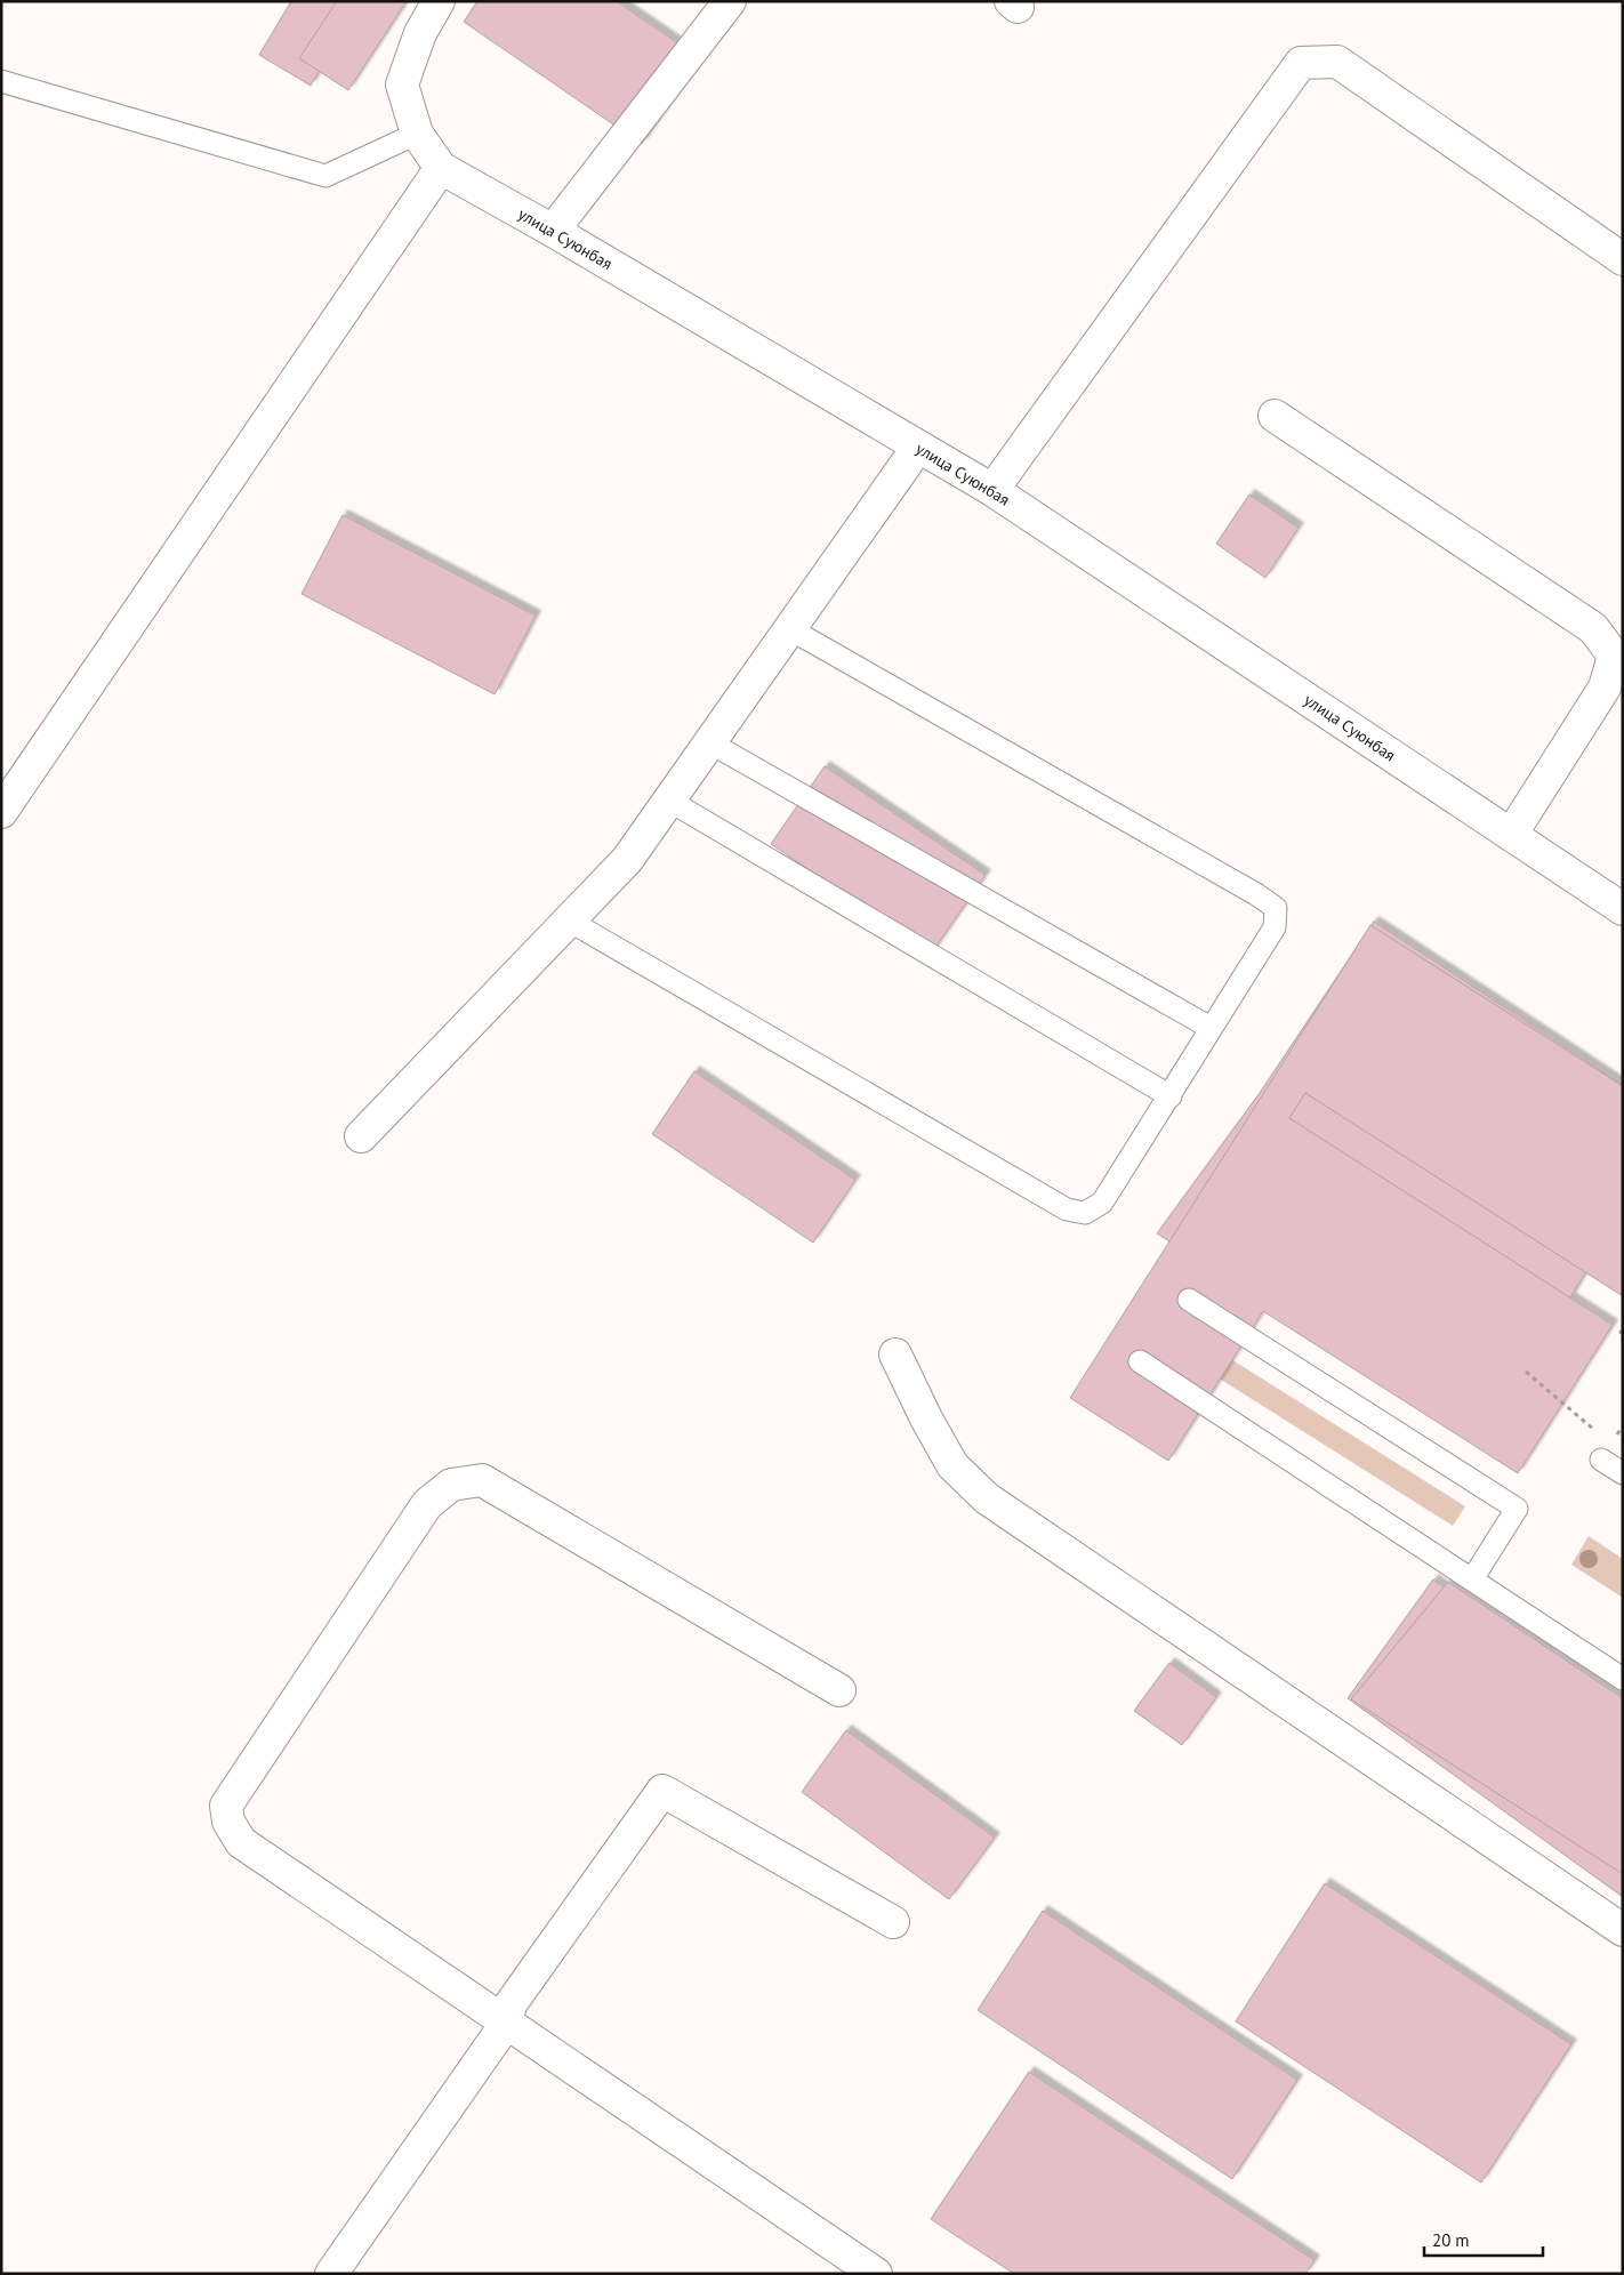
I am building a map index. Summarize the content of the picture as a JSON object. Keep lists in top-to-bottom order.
{
  "streets": {
    "street": ["улица Суюнбая"]
  },
  "scale_bar": "20 m"
}
